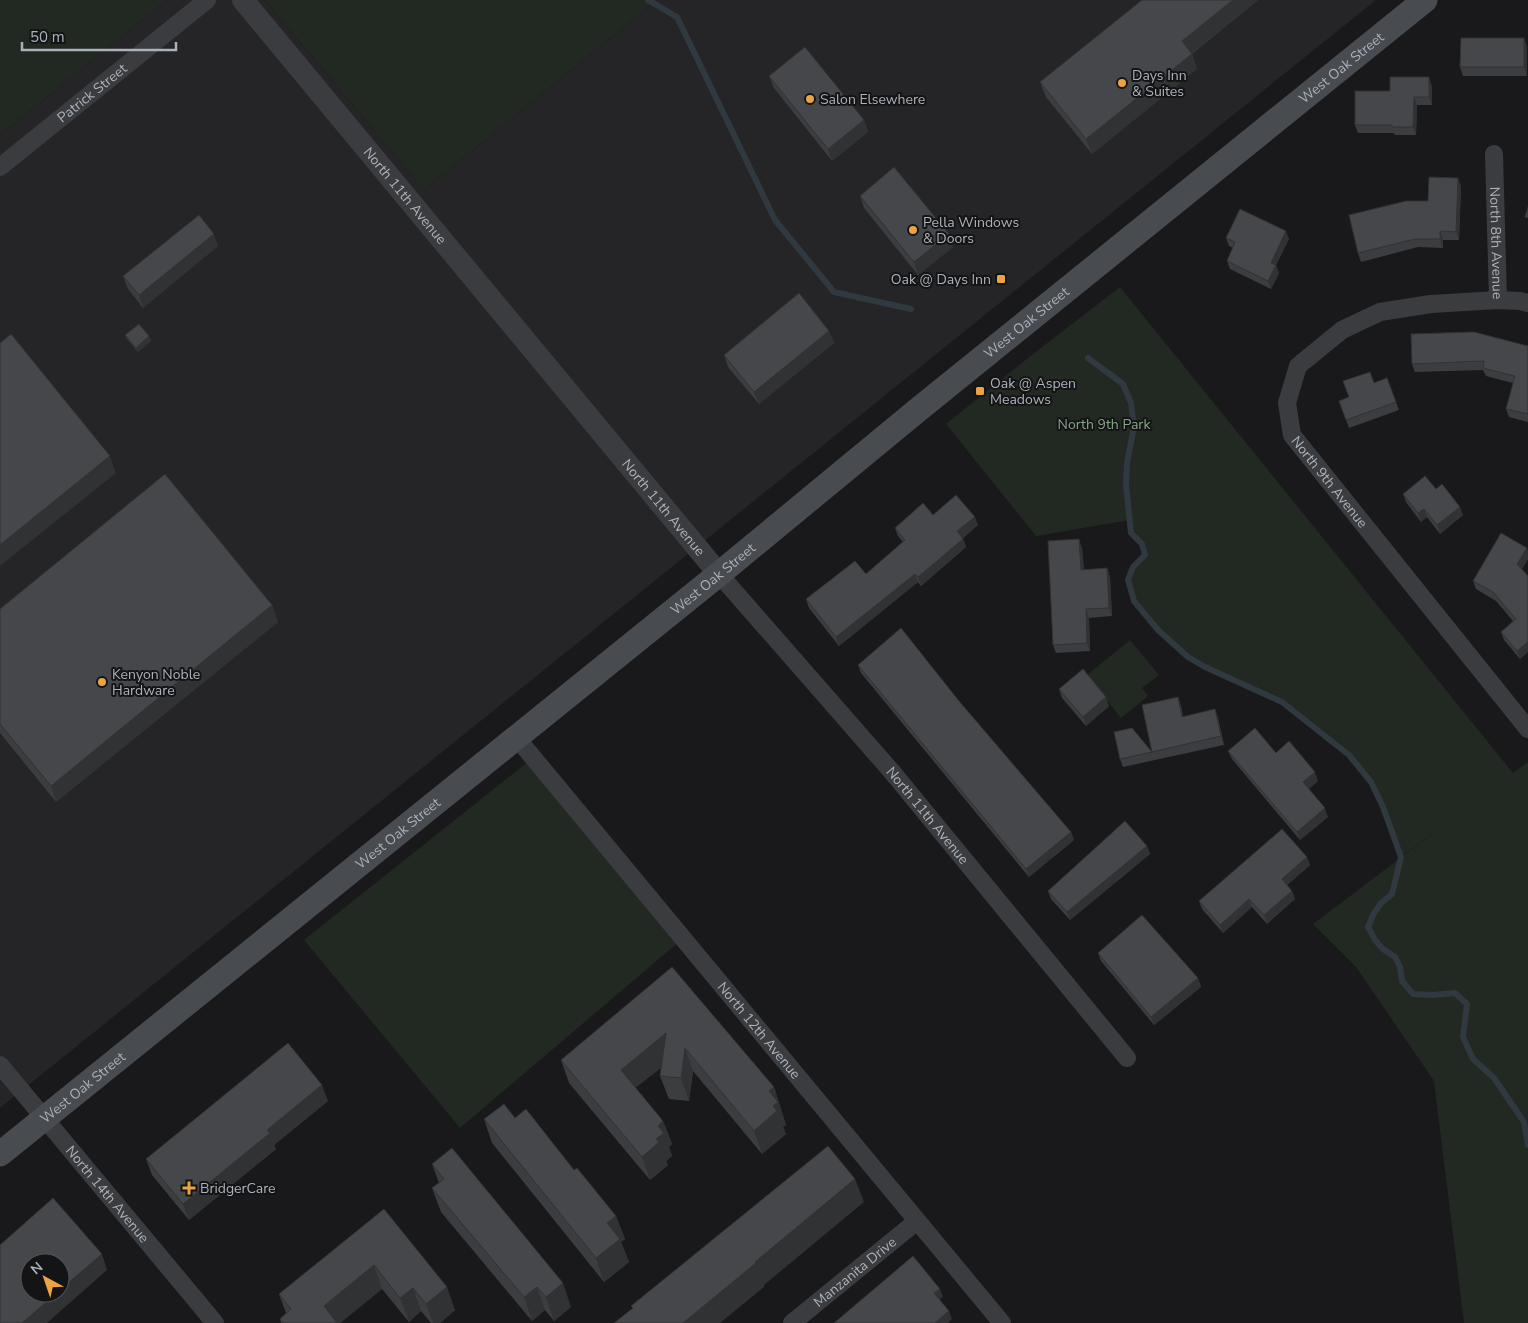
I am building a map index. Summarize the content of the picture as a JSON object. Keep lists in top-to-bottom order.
{
  "streets": {
    "main road": ["West Oak Street"],
    "street": [
      "Patrick Street",
      "North 11th Avenue",
      "North 8th Avenue",
      "North 9th Avenue",
      "North 12th Avenue",
      "North 14th Avenue",
      "Manzanita Drive"
    ]
  },
  "crossings": [
    ["West Oak Street", "North 11th Avenue"],
    ["West Oak Street", "North 12th Avenue"],
    ["West Oak Street", "North 14th Avenue"],
    ["North 8th Avenue", "North 9th Avenue"],
    ["North 12th Avenue", "Manzanita Drive"]
  ],
  "parks": ["North 9th Park"],
  "places": {
    "other": [
      "Days Inn & Suites",
      "Salon Elsewhere",
      "Pella Windows & Doors",
      "Kenyon Noble Hardware"
    ],
    "transit": ["Oak @ Days Inn", "Oak @ Aspen Meadows"],
    "health": ["BridgerCare"]
  },
  "scale_bar": "50 m",
  "north": "top left"
}
